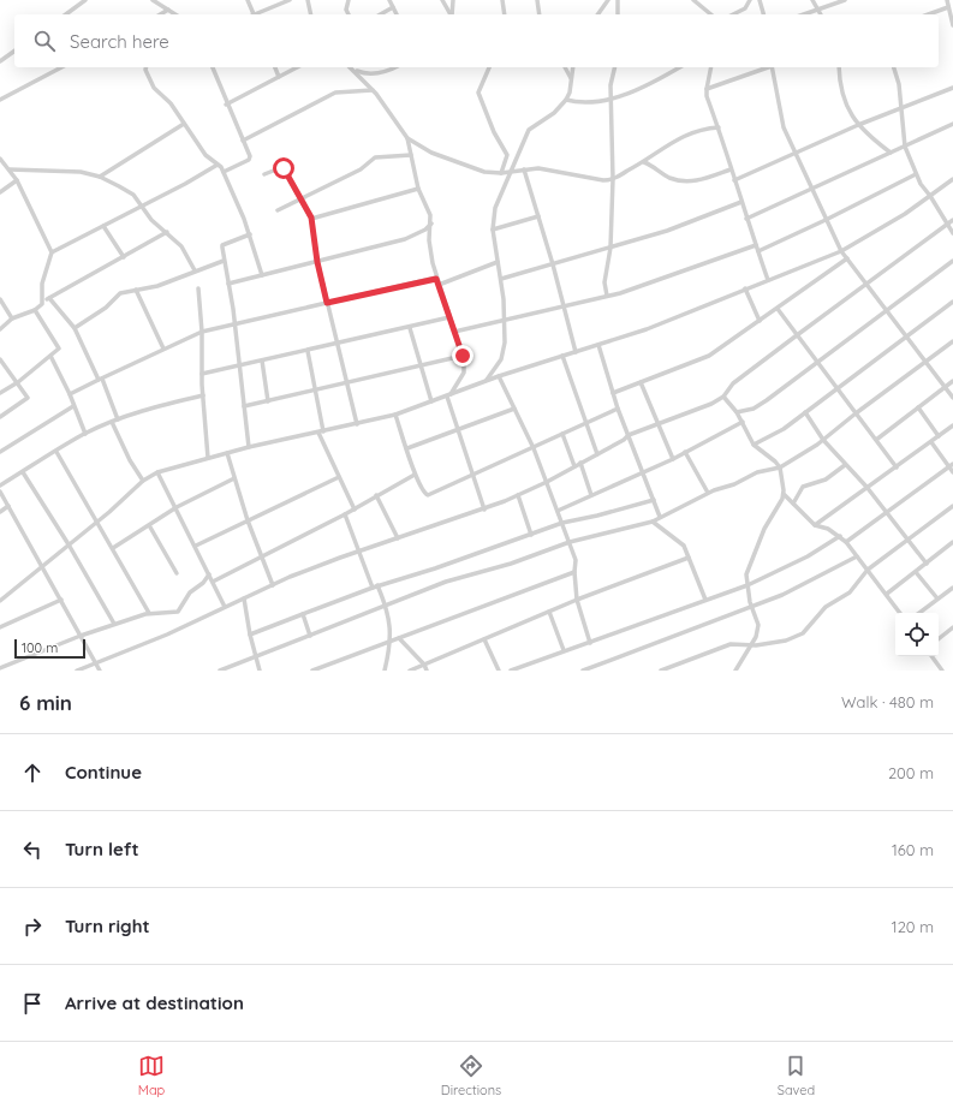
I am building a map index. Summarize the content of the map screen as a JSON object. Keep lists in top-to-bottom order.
{
  "scale_bar": "100 m",
  "page": {
    "search": "Search here",
    "scale": "100 m",
    "heading": ["6 min", "Walk · 480 m"],
    "list": [
      ["Continue", "200 m"],
      ["Turn left", "160 m"],
      ["Turn right", "120 m"],
      "Arrive at destination"
    ],
    "nav": ["Map", "Directions", "Saved"]
  }
}
